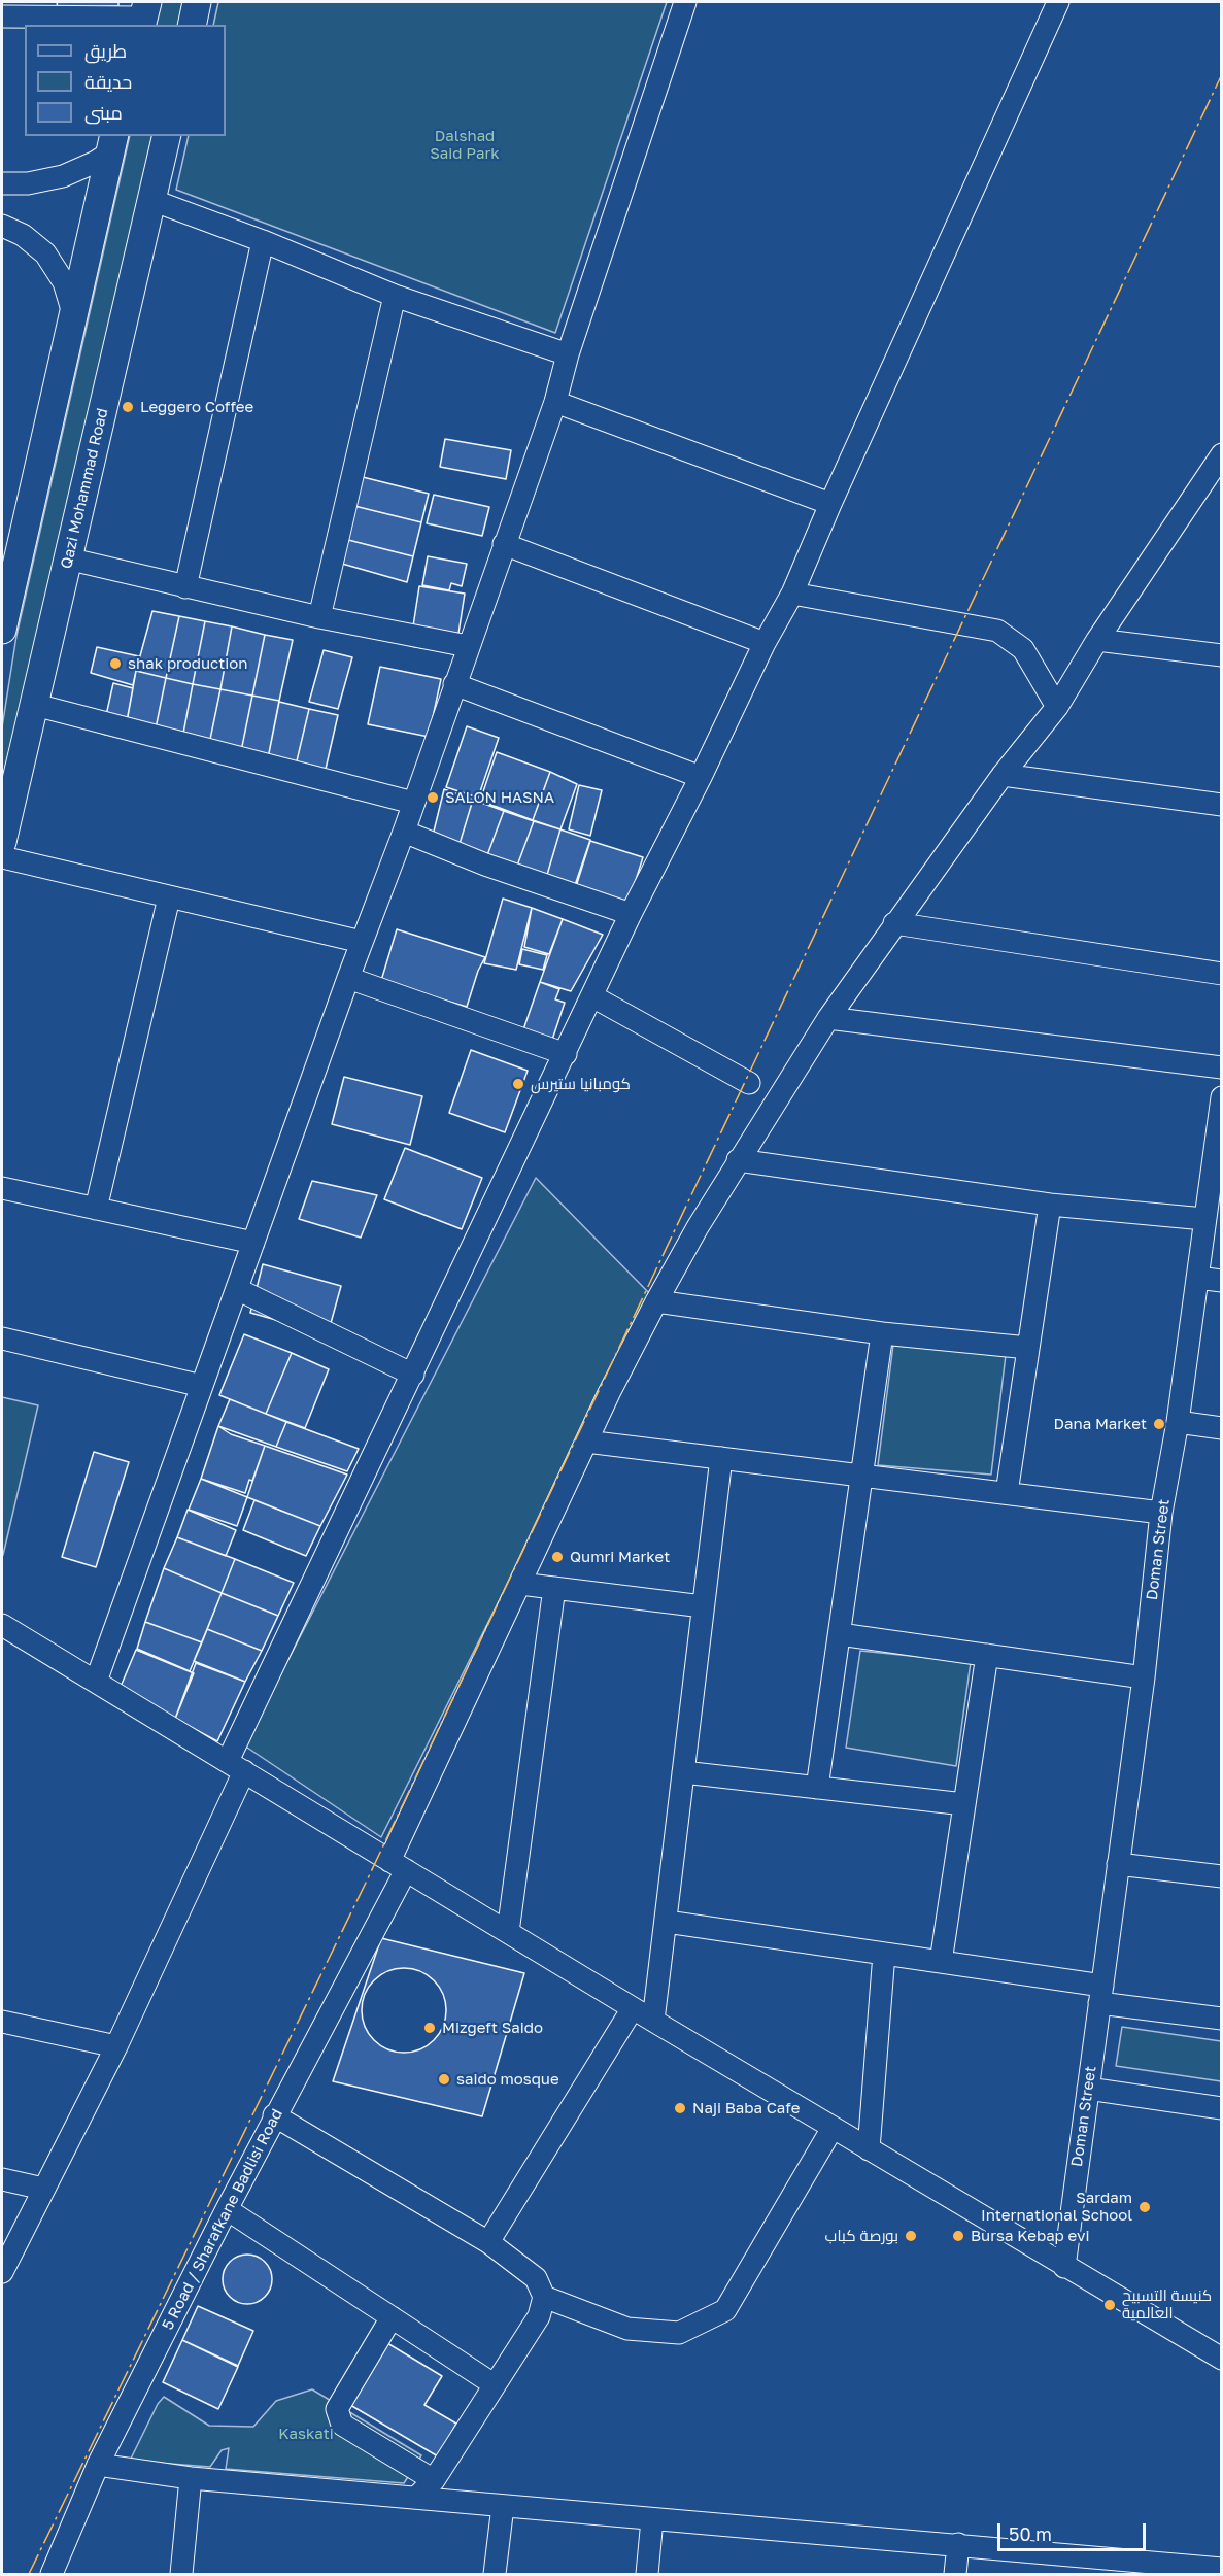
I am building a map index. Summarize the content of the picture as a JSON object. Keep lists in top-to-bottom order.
{
  "streets": {
    "main road": ["Qazi Mohammad Road"],
    "street": ["Doman Street", "5 Road / Sharafkane Badlisi Road"]
  },
  "parks": ["Dalshad Said Park", "Kaskati"],
  "places": [
    "Leggero Coffee",
    "shak production",
    "SALON HASNA",
    "كومبانيا ستيرس",
    "Dana Market",
    "Qumri Market",
    "Mizgeft Saido",
    "saido mosque",
    "Naji Baba Cafe",
    "Sardam International School",
    "بورصة كباب",
    "Bursa Kebap evi",
    "كنيسة التسبيح العالمية"
  ],
  "legend": ["طريق", "حديقة", "مبنى"],
  "scale_bar": "50 m"
}
